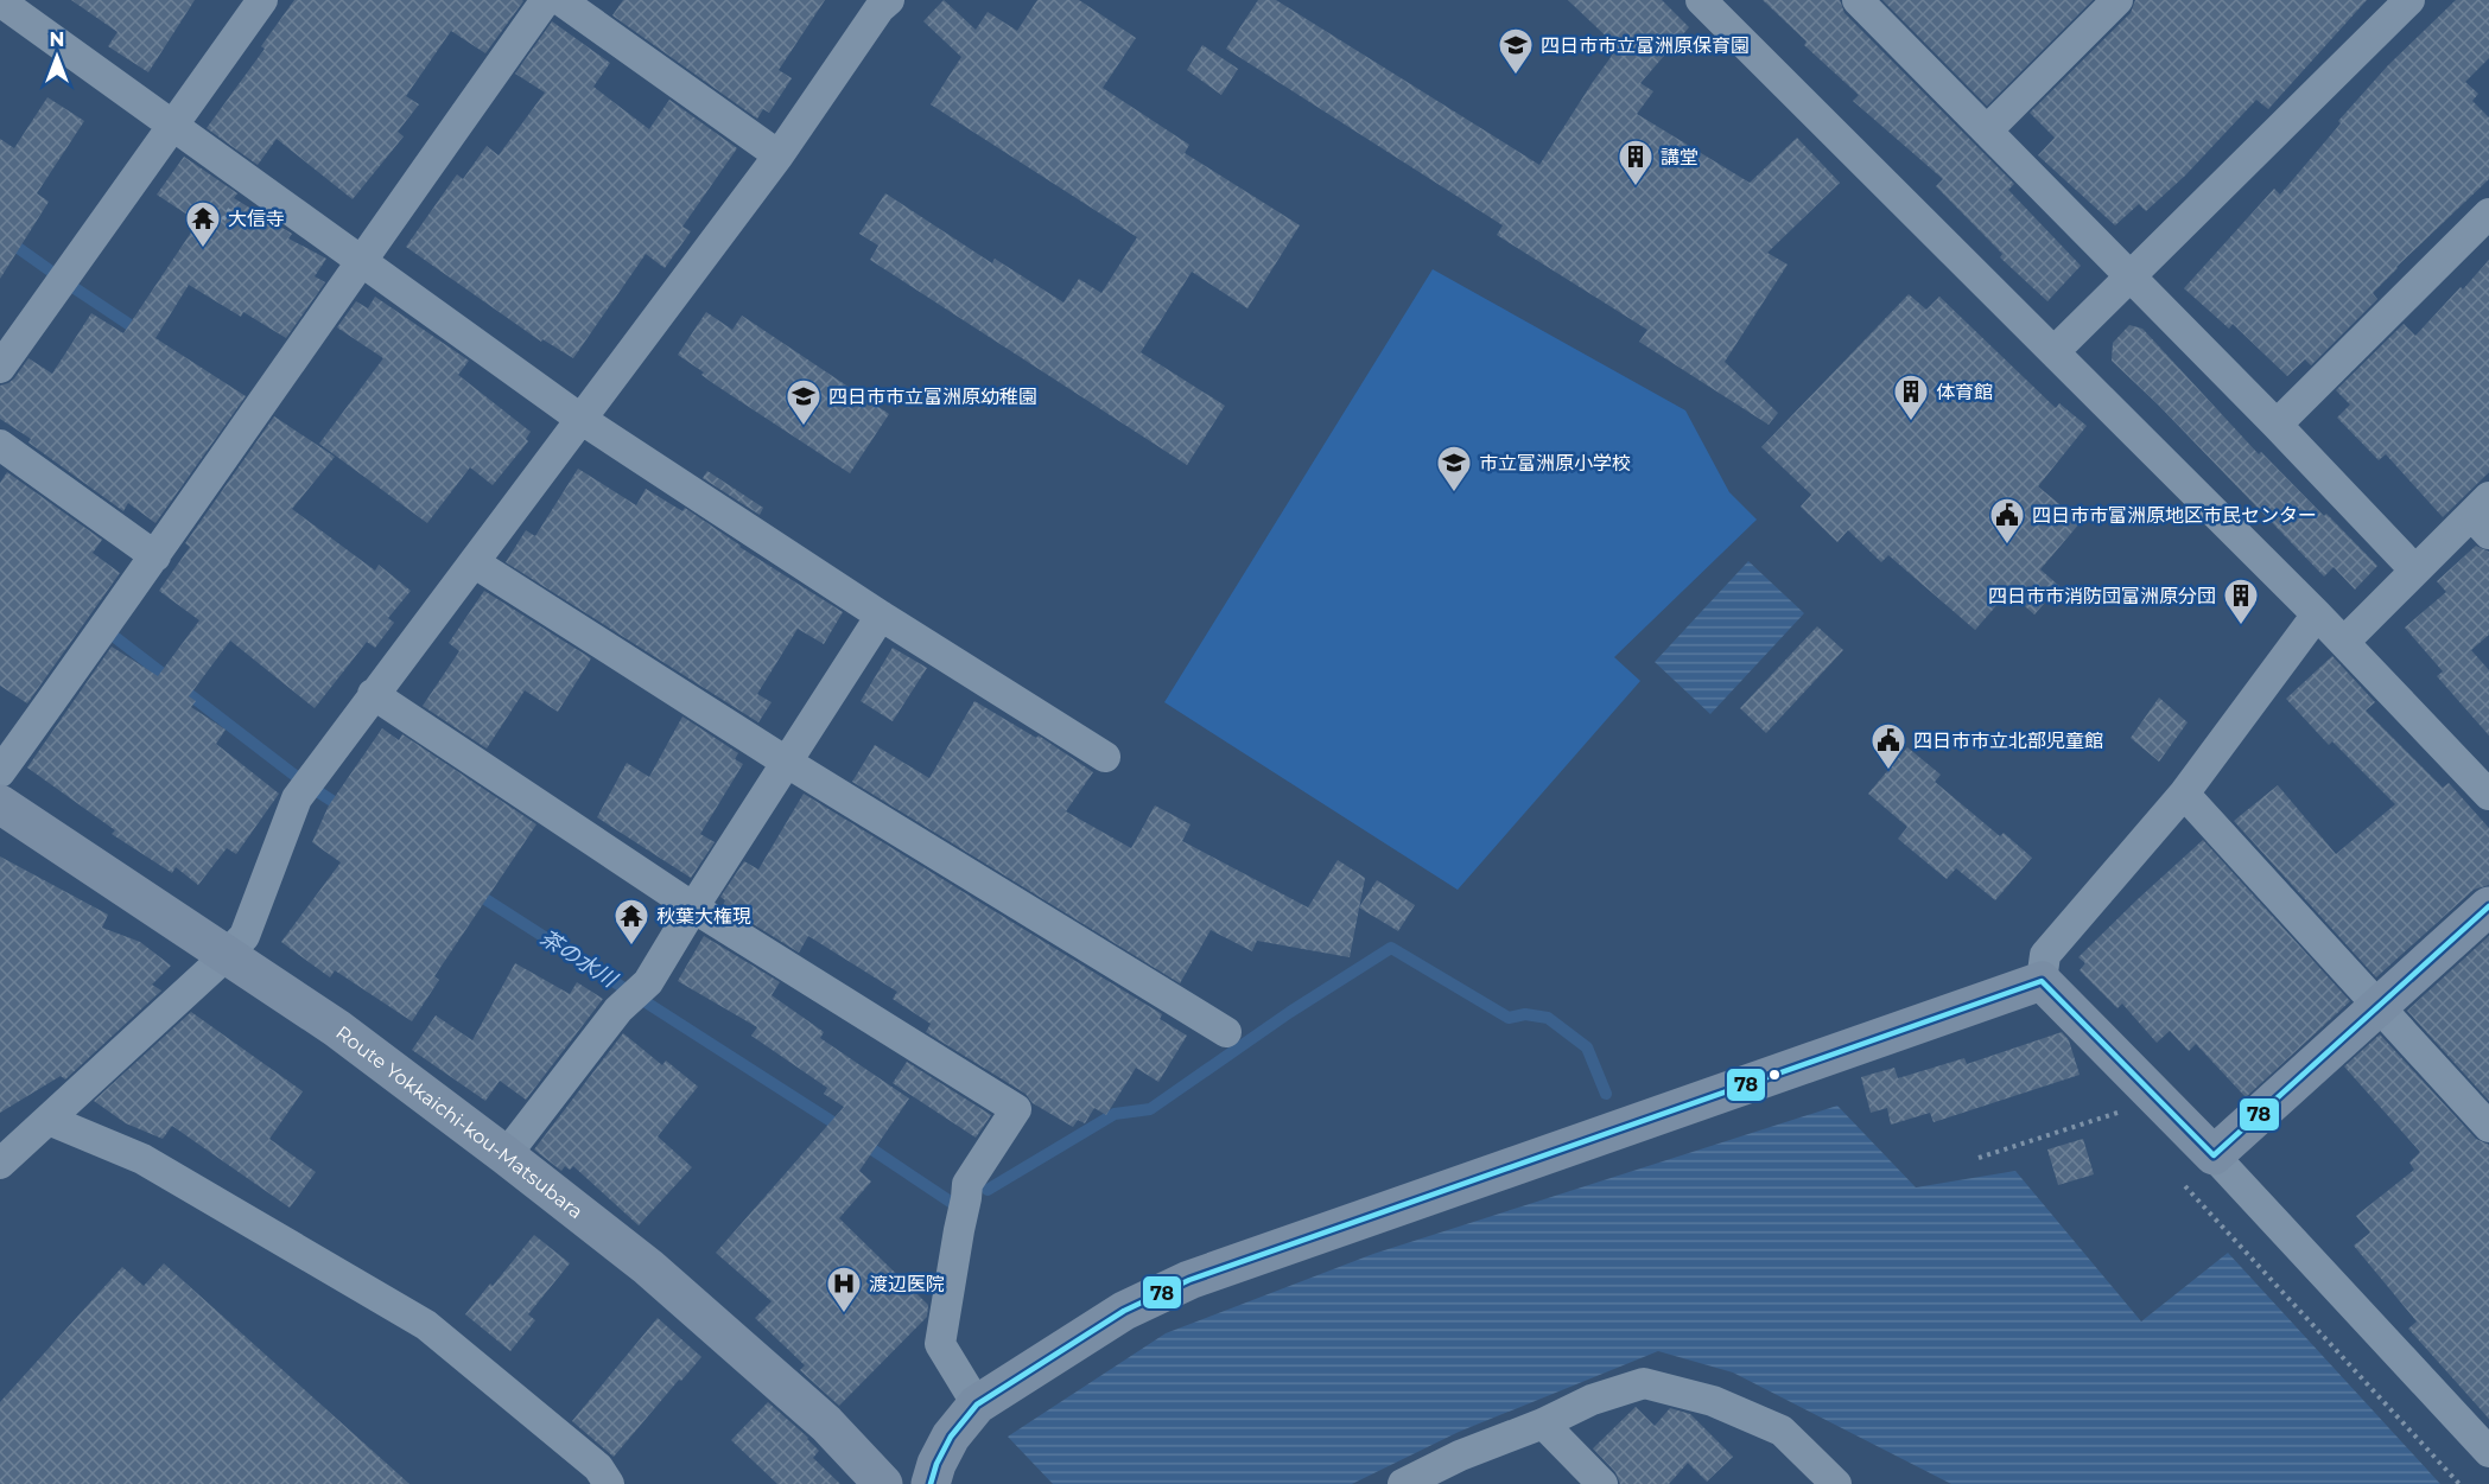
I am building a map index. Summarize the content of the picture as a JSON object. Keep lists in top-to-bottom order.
{
  "streets": {
    "main road": ["Route Yokkaichi-kou-Matsubara"]
  },
  "water": ["茶の水川"],
  "places": {
    "school or university": ["四日市市立富洲原保育園", "四日市市立富洲原幼稚園", "市立富洲原小学校"],
    "building": ["講堂", "体育館", "四日市市消防団富洲原分団"],
    "temple": ["大信寺", "秋葉大権現"],
    "public building": ["四日市市富洲原地区市民センター", "四日市市立北部児童館"],
    "hospital": ["渡辺医院"]
  },
  "lines": ["transit line 78"],
  "north": "top"
}
